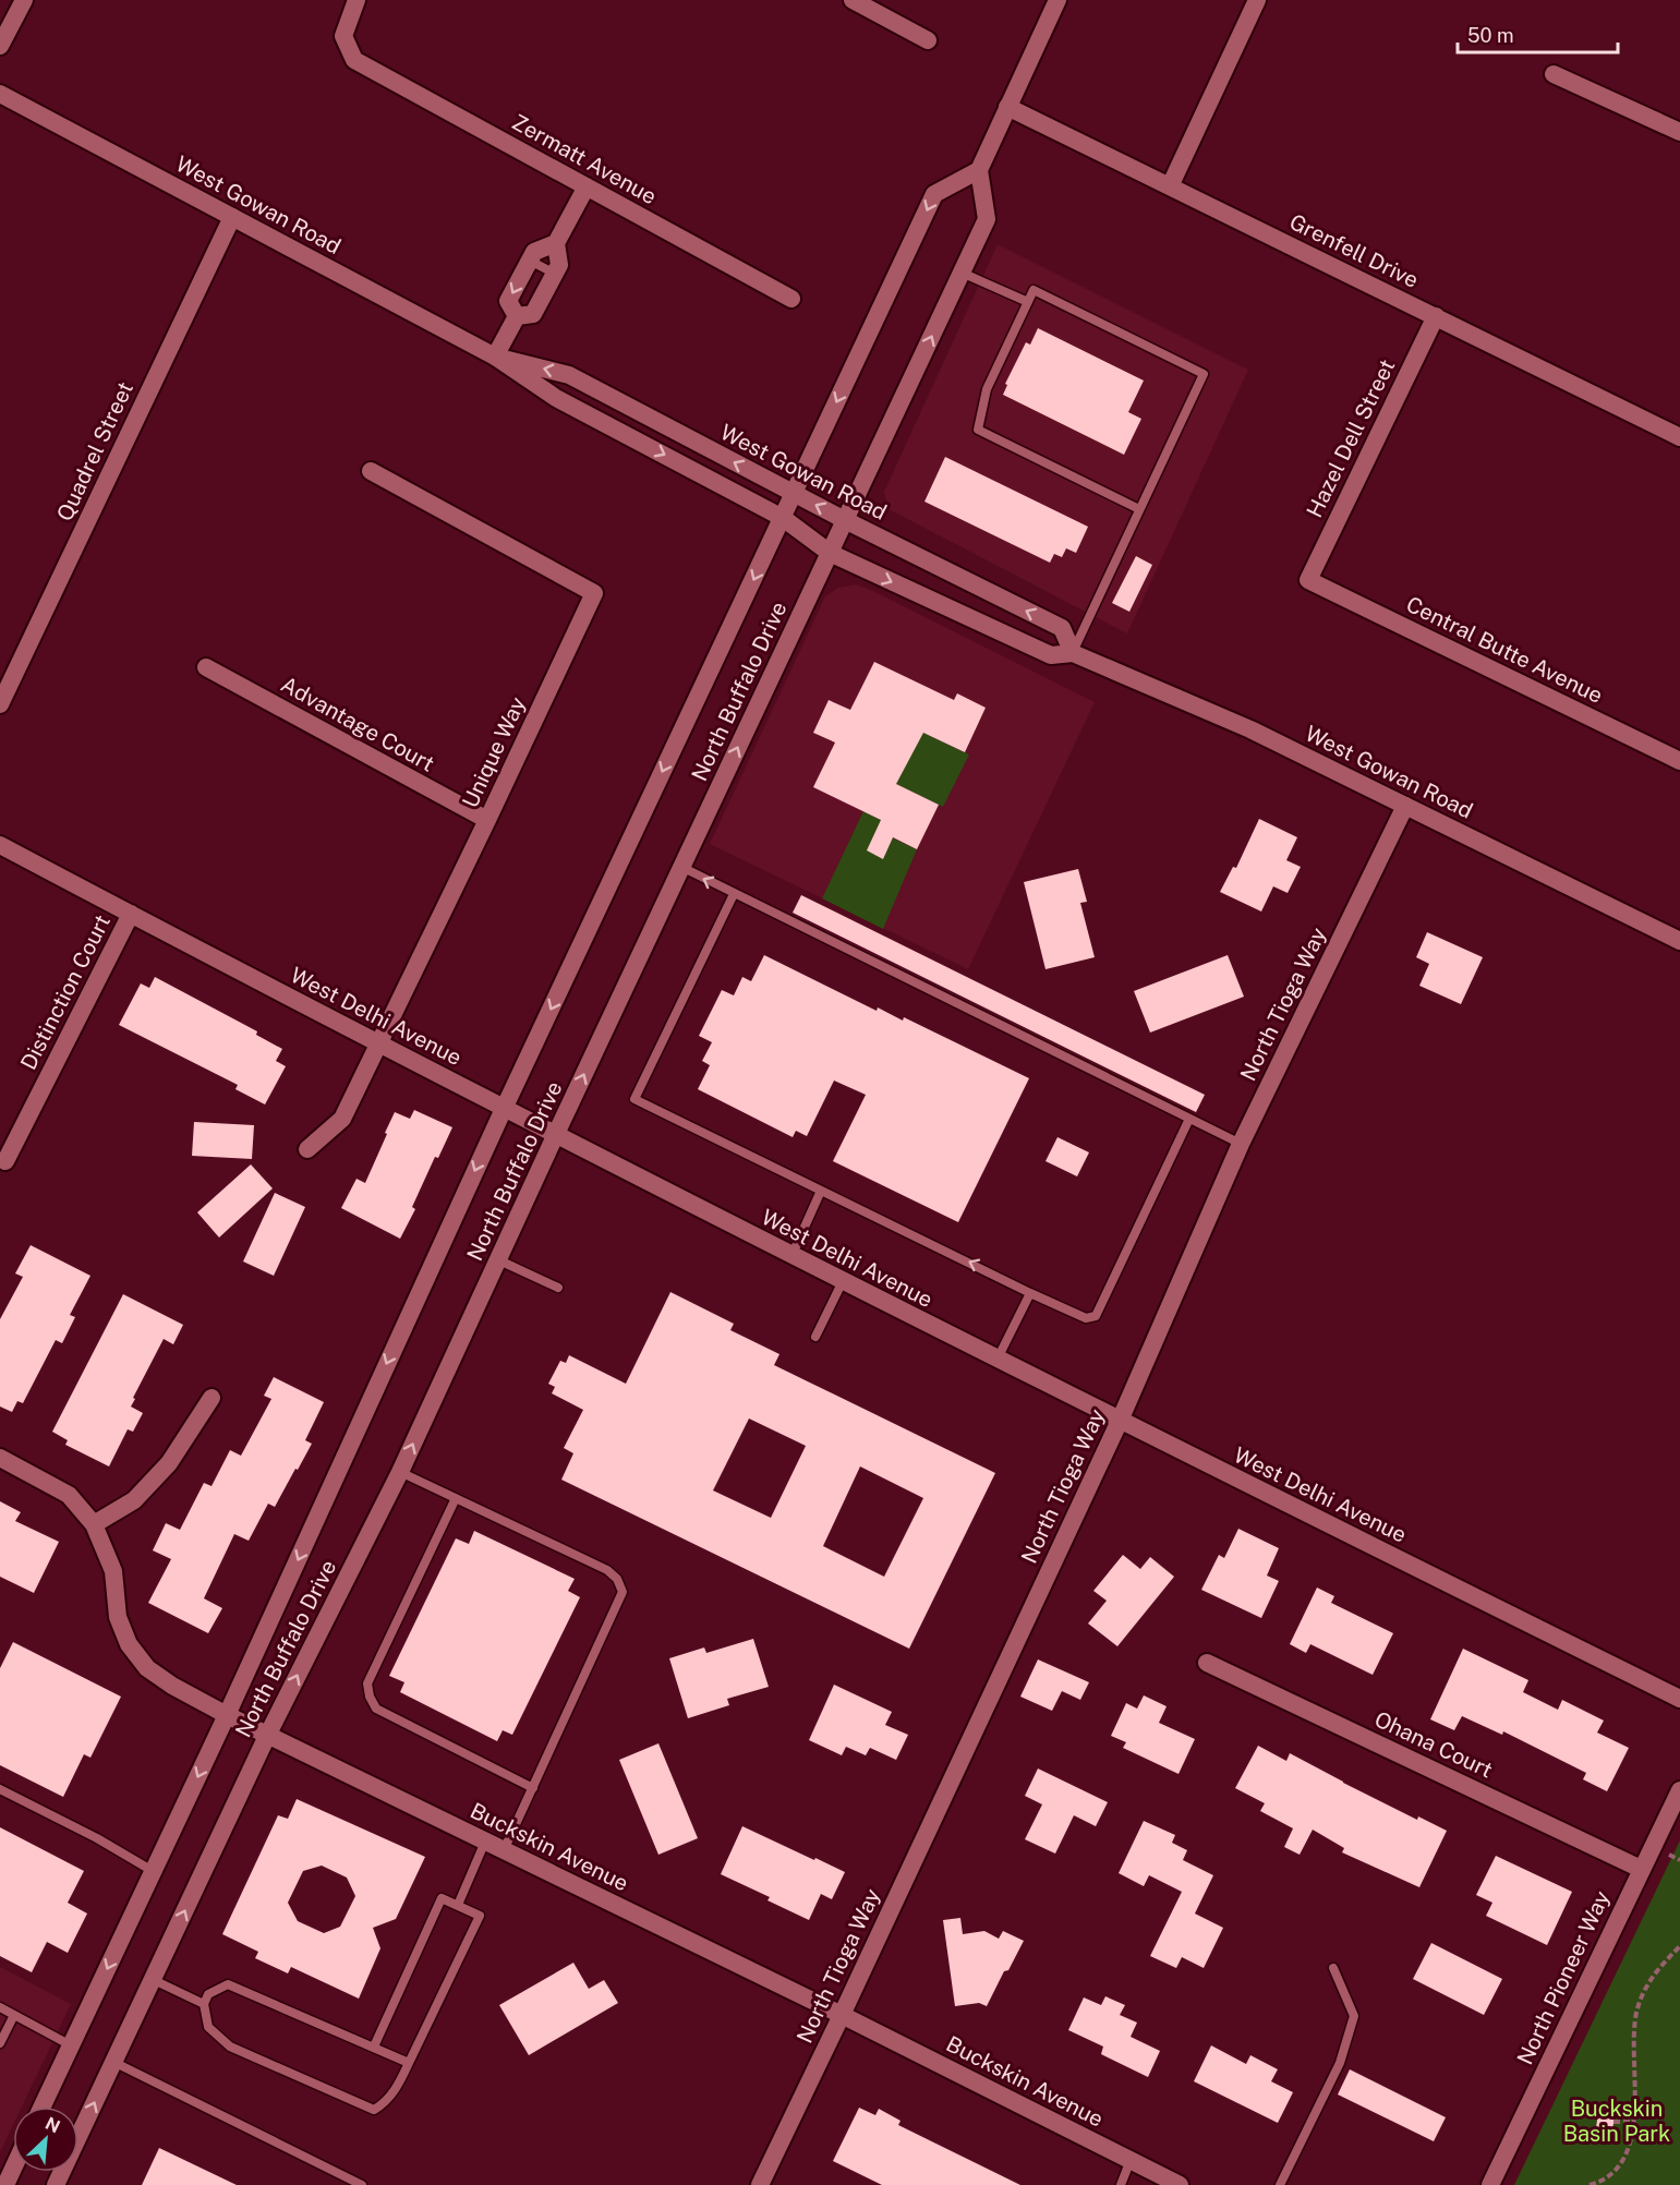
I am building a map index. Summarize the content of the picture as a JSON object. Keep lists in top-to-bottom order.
{
  "streets": {
    "street": [
      "Zermatt Avenue",
      "West Gowan Road",
      "Grenfell Drive",
      "Hazel Dell Street",
      "Quadrel Street",
      "Central Butte Avenue",
      "North Buffalo Drive",
      "Advantage Court",
      "Unique Way",
      "Distinction Court",
      "North Tioga Way",
      "West Delhi Avenue",
      "Ohana Court",
      "Buckskin Avenue",
      "North Pioneer Way"
    ]
  },
  "crossings": [
    ["West Gowan Road", "Quadrel Street"],
    ["West Gowan Road", "North Buffalo Drive"],
    ["West Gowan Road", "North Tioga Way"],
    ["Grenfell Drive", "Hazel Dell Street"],
    ["Hazel Dell Street", "Central Butte Avenue"],
    ["North Buffalo Drive", "West Delhi Avenue"],
    ["North Buffalo Drive", "Buckskin Avenue"],
    ["Advantage Court", "Unique Way"],
    ["Unique Way", "West Delhi Avenue"],
    ["Distinction Court", "West Delhi Avenue"],
    ["North Tioga Way", "West Delhi Avenue"],
    ["North Tioga Way", "Buckskin Avenue"],
    ["Ohana Court", "North Pioneer Way"]
  ],
  "parks": ["Buckskin Basin Park"],
  "scale_bar": "50 m",
  "north": "top right"
}
